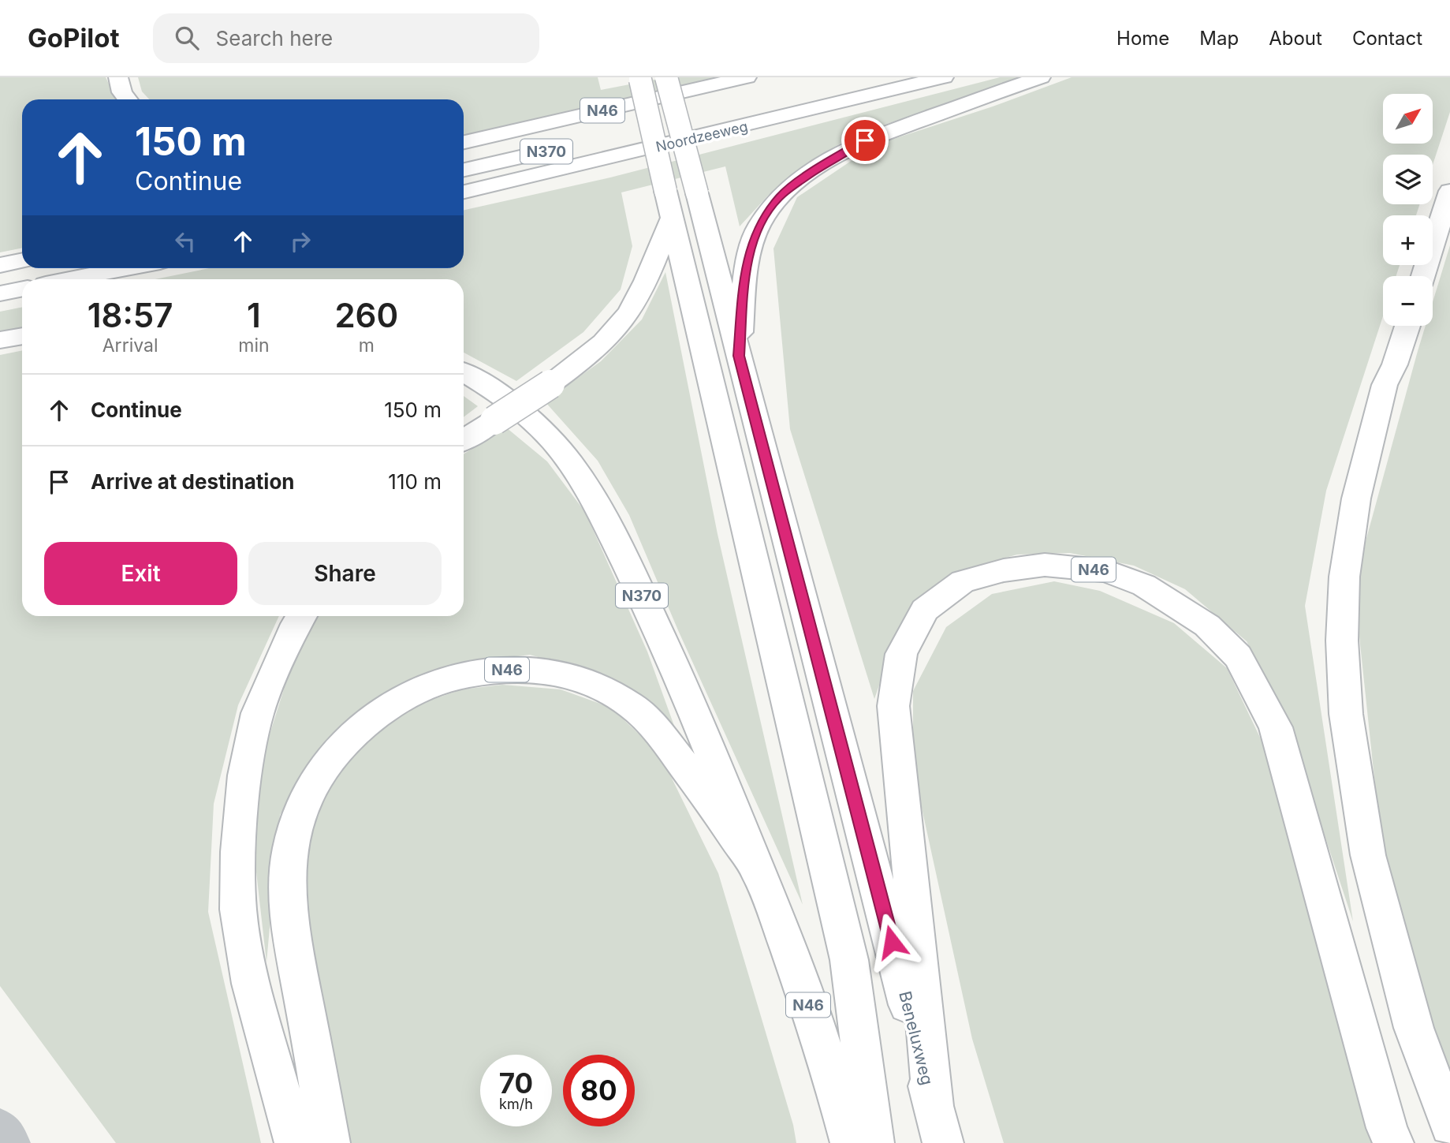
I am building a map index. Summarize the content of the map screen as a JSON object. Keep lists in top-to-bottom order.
{
  "streets": {
    "highway": [
      "N46",
      "Noordzeeweg",
      "N370",
      "Beneluxweg"
    ]
  },
  "crossings": [
    ["N46", "N370"],
    ["N46", "Beneluxweg"]
  ],
  "north": "top right",
  "page": {
    "header": "GoPilot",
    "search": "Search here",
    "nav": [
      "Home",
      "Map",
      "About",
      "Contact"
    ],
    "map_buttons": ["+", "−"],
    "turn": ["150 m", "Continue"],
    "eta": [
      "18:57",
      "Arrival",
      "1",
      "min",
      "260",
      "m"
    ],
    "list": [
      {
        "name": "Continue",
        "value": "150 m"
      },
      {
        "name": "Arrive at destination",
        "value": "110 m"
      }
    ],
    "buttons": ["Exit", "Share"],
    "speed": "70 km/h",
    "limit": "80"
  }
}
